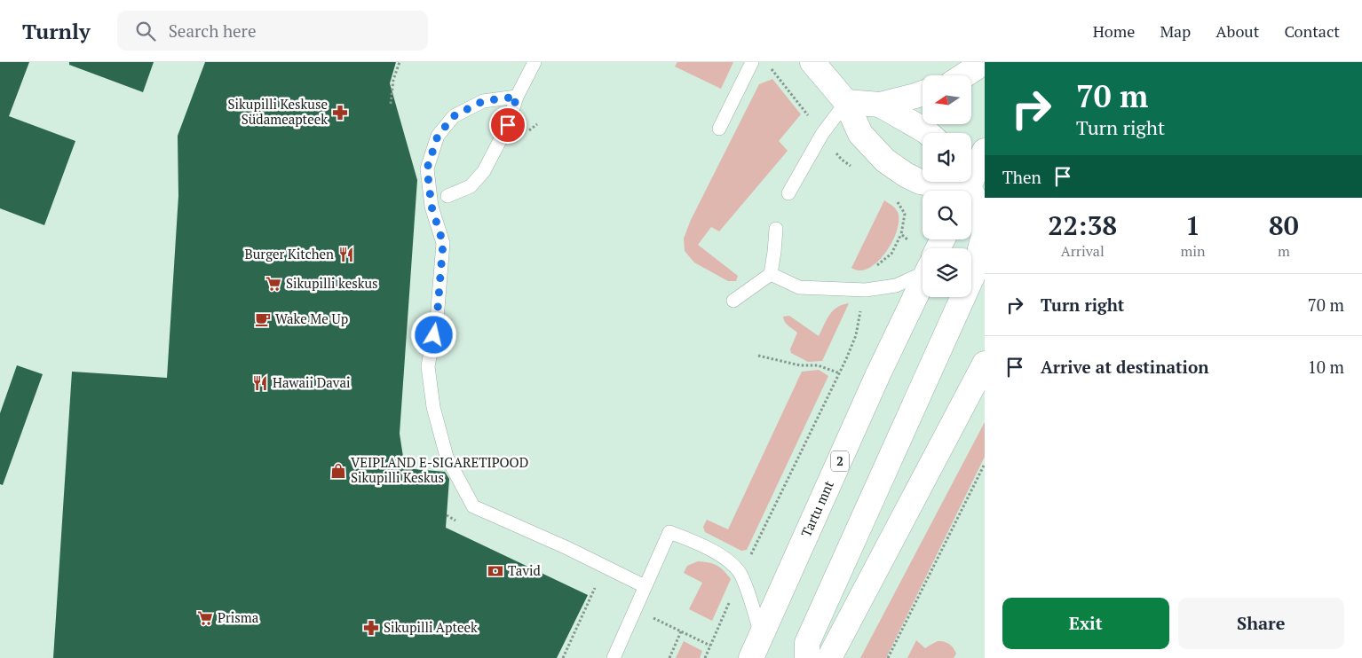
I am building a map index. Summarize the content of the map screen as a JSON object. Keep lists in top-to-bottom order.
{
  "streets": {
    "main road": ["2", "Tartu mnt"]
  },
  "places": {
    "pharmacy": ["Sikupilli Keskuse Südameapteek", "Sikupilli Apteek"],
    "restaurant": ["Burger Kitchen", "Hawaii Davai"],
    "supermarket": ["Sikupilli keskus", "Prisma"],
    "cafe": ["Wake Me Up"],
    "shop": ["VEIPLAND E-SIGARETIPOOD Sikupilli Keskus"],
    "bank": ["Tavid"]
  },
  "north": "left",
  "page": {
    "header": "Turnly",
    "search": "Search here",
    "nav": [
      "Home",
      "Map",
      "About",
      "Contact"
    ],
    "turn": ["70 m", "Turn right"],
    "then": "Then",
    "eta": [
      "22:38",
      "Arrival",
      "1",
      "min",
      "80",
      "m"
    ],
    "list": [
      {
        "name": "Turn right",
        "value": "70 m"
      },
      {
        "name": "Arrive at destination",
        "value": "10 m"
      }
    ],
    "buttons": ["Exit", "Share"]
  }
}
